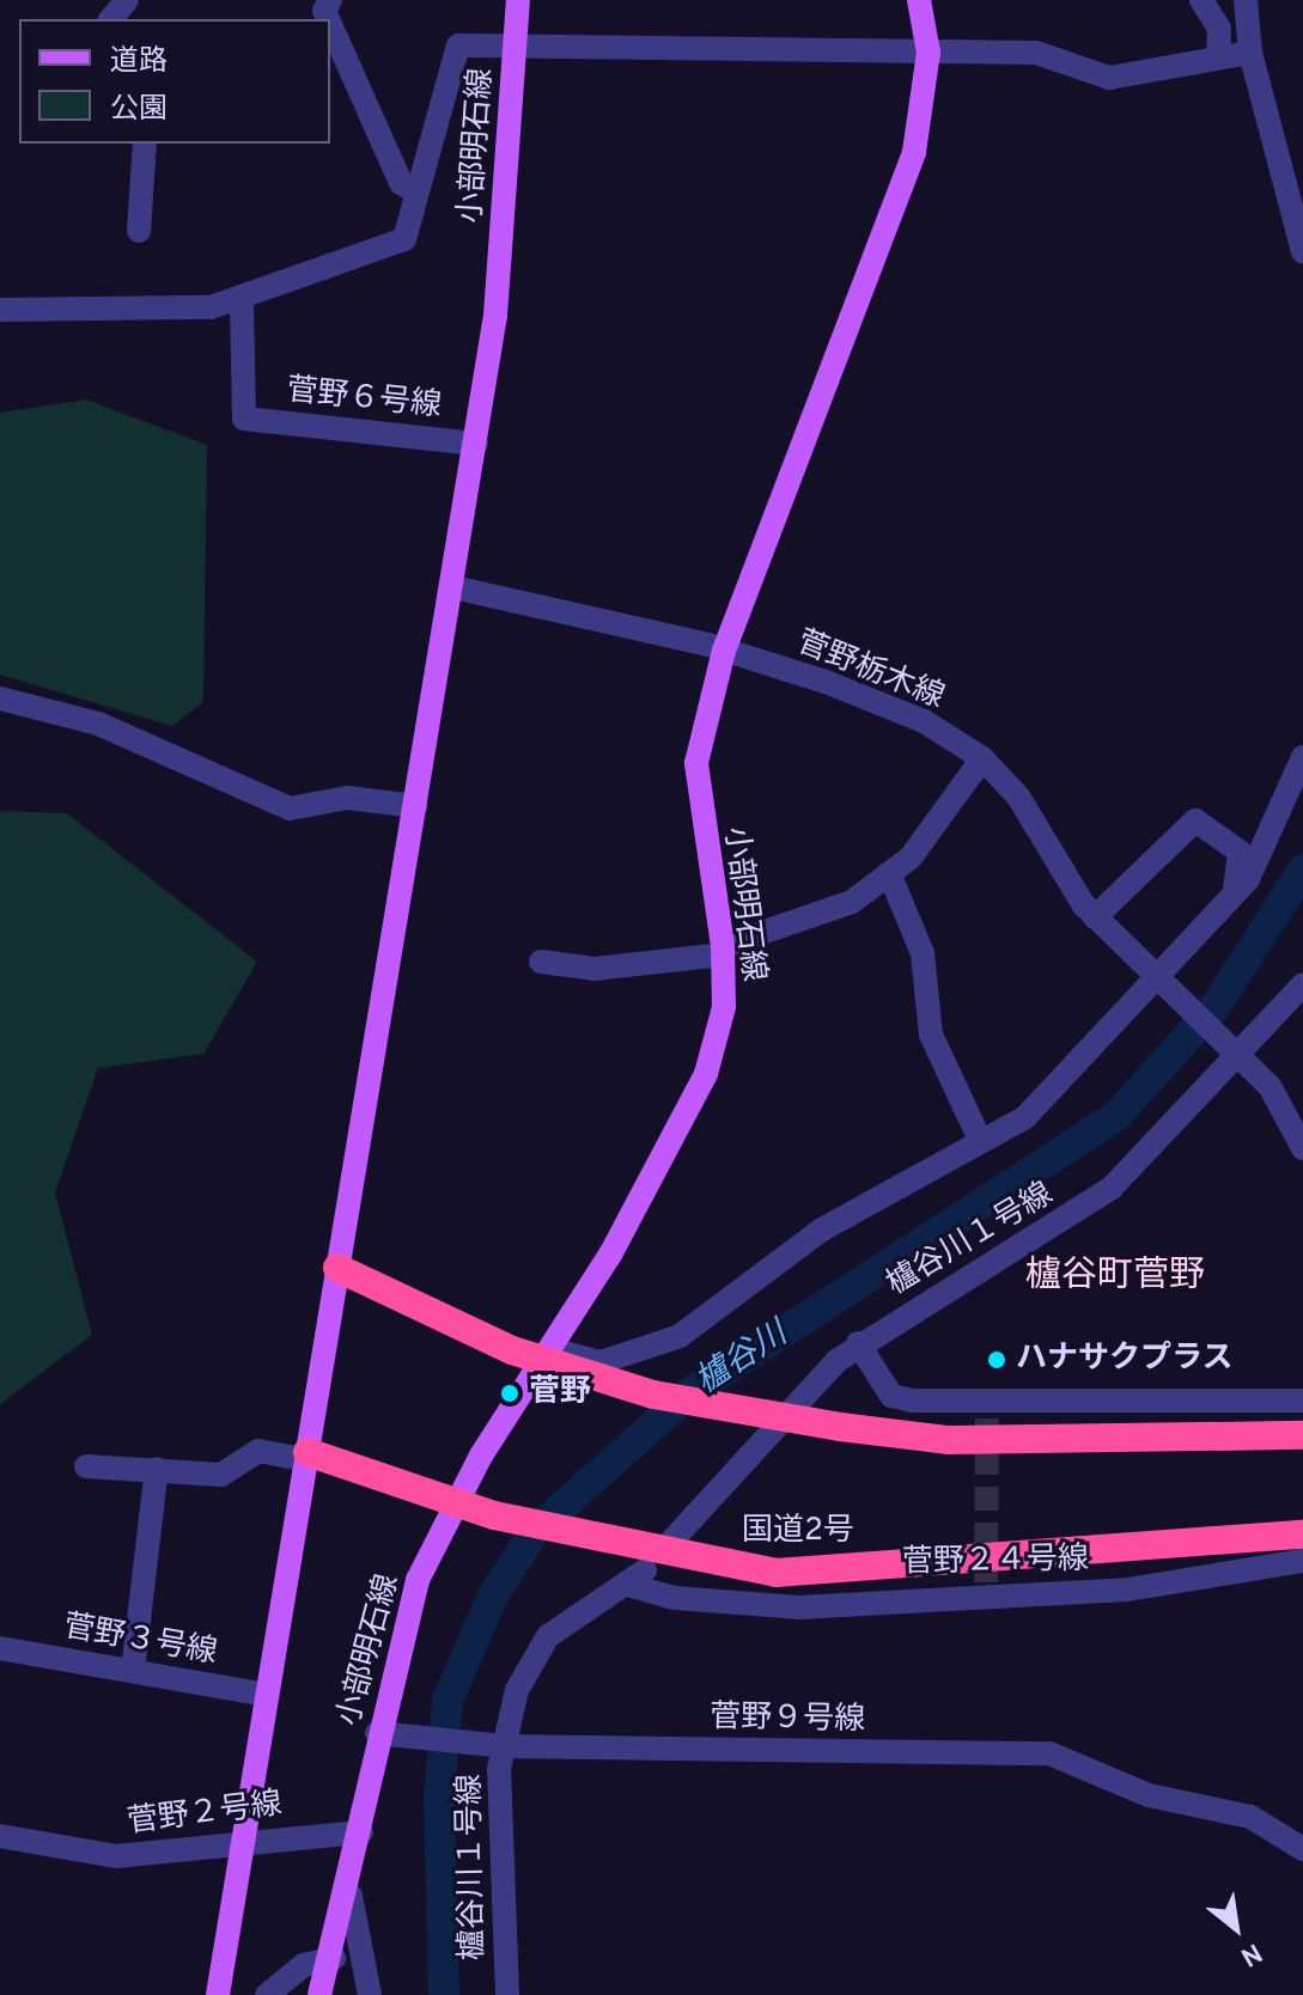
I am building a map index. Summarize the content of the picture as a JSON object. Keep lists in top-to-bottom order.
{
  "streets": {
    "highway": ["国道2号"],
    "main road": ["小部明石線"],
    "street": [
      "菅野６号線",
      "菅野栃木線",
      "櫨谷川１号線",
      "菅野２４号線",
      "菅野３号線",
      "菅野９号線",
      "菅野２号線"
    ]
  },
  "crossings": [
    ["小部明石線", "菅野６号線"],
    ["小部明石線", "菅野栃木線"],
    ["小部明石線", "国道2号"],
    ["小部明石線", "菅野３号線"],
    ["小部明石線", "菅野９号線"],
    ["小部明石線", "菅野２号線"],
    ["菅野栃木線", "櫨谷川１号線"],
    ["櫨谷川１号線", "菅野２４号線"],
    ["櫨谷川１号線", "菅野９号線"]
  ],
  "districts": ["櫨谷町菅野"],
  "water": ["櫨谷川"],
  "places": ["ハナサクプラス", "菅野"],
  "legend": ["道路", "公園"],
  "north": "bottom right"
}
